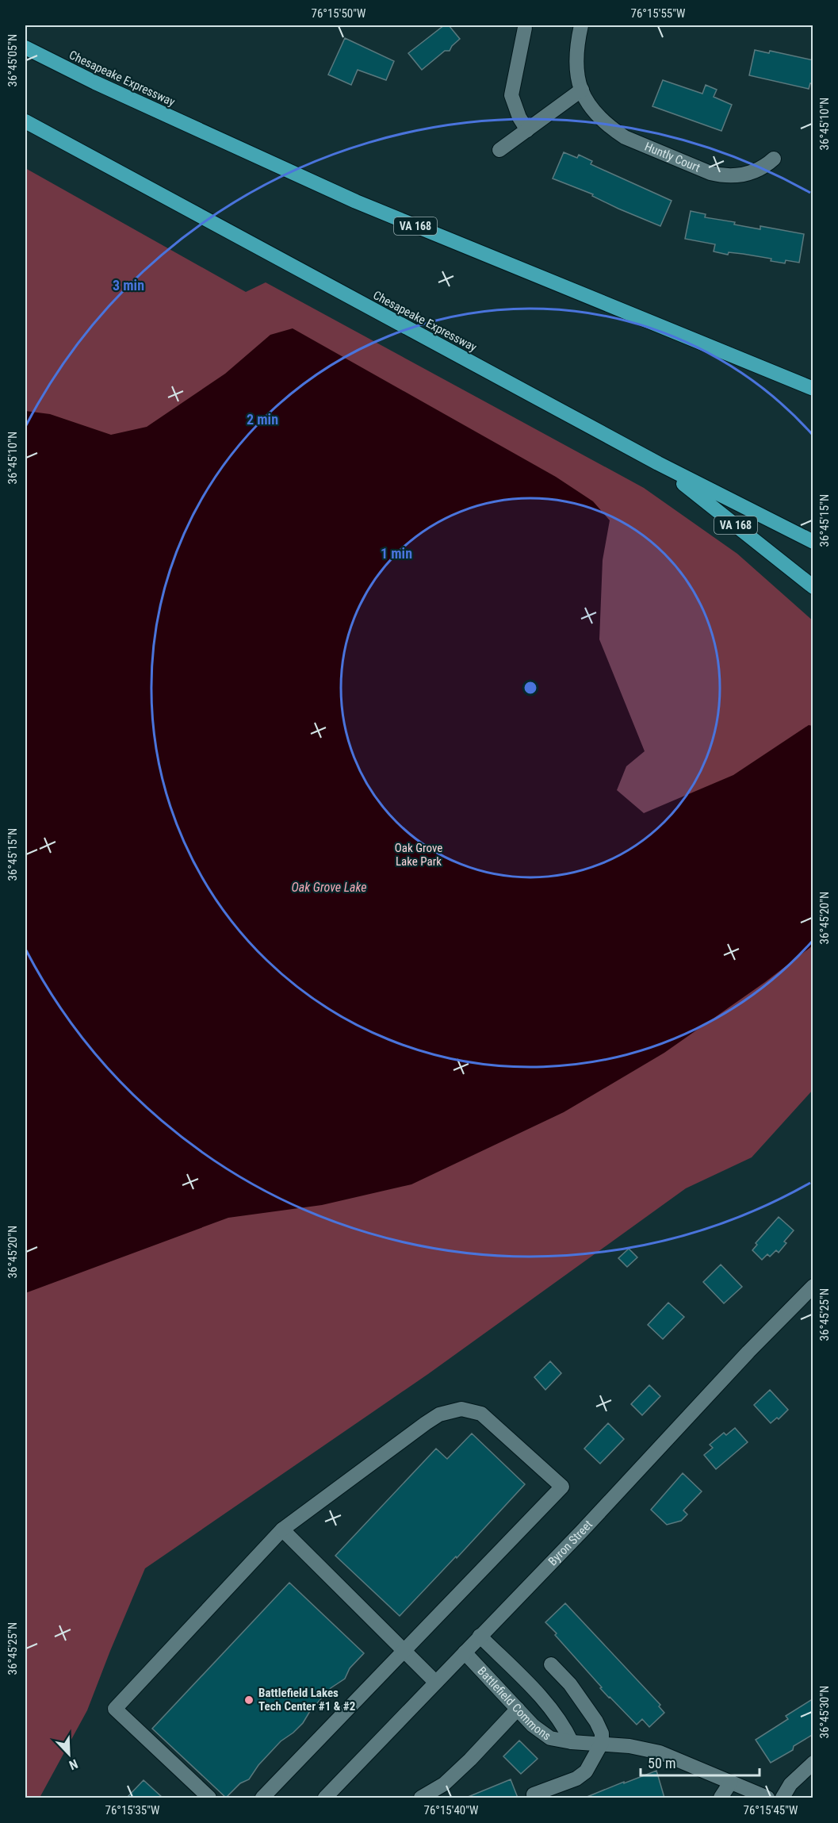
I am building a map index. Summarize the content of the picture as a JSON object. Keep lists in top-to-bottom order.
{
  "streets": {
    "highway": ["Chesapeake Expressway", "VA 168"],
    "street": ["Huntly Court", "Byron Street", "Battlefield Commons"]
  },
  "crossings": [
    ["Chesapeake Expressway", "VA 168"],
    ["Byron Street", "Battlefield Commons"]
  ],
  "water": ["Oak Grove Lake"],
  "parks": ["Oak Grove Lake Park"],
  "places": ["Battlefield Lakes Tech Center #1 & #2"],
  "scale_bar": "50 m",
  "north": "bottom right",
  "coordinates": [
    "76°15'50\"W",
    "76°15'55\"W",
    "36°45'05\"N",
    "36°45'10\"N",
    "36°45'15\"N",
    "36°45'20\"N",
    "36°45'25\"N",
    "36°45'30\"N",
    "76°15'35\"W",
    "76°15'40\"W",
    "76°15'45\"W"
  ],
  "rings": ["3 min", "2 min", "1 min"]
}
